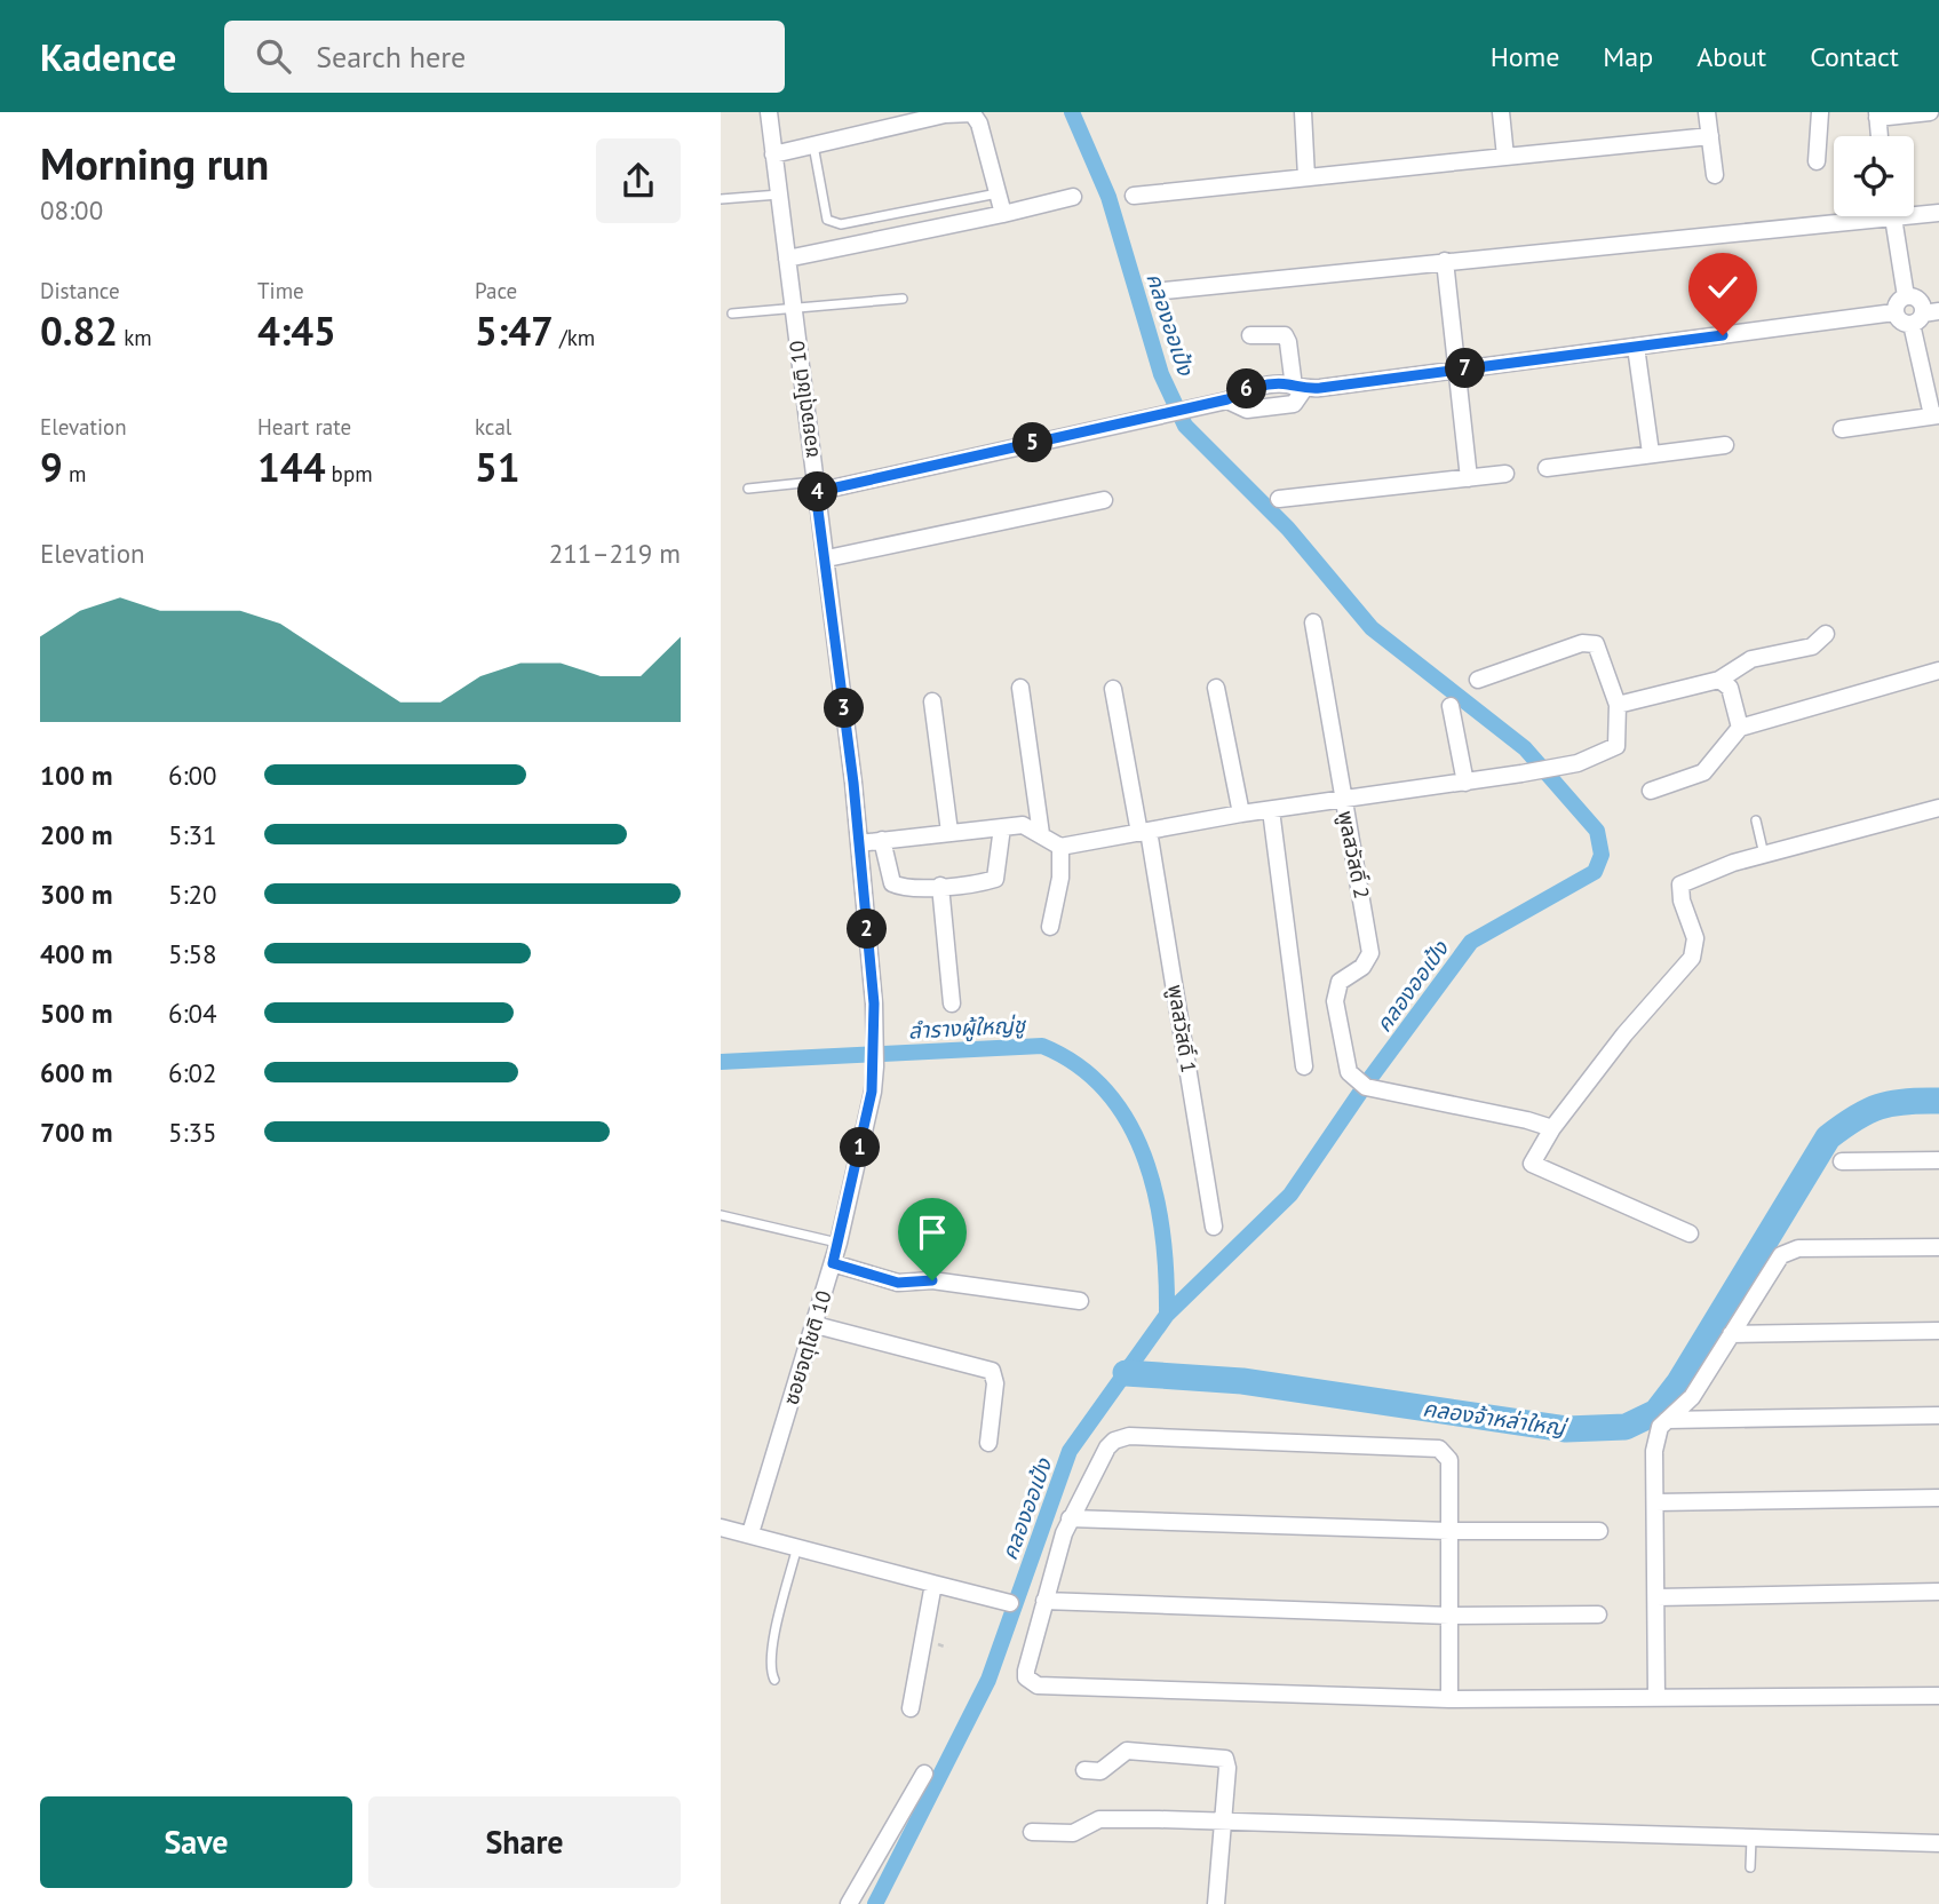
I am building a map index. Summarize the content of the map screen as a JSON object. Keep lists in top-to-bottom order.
{
  "streets": {
    "street": ["ซอยจตุโชติ 10", "พูลสวัสดิ์ 2", "พูลสวัสดิ์ 1"]
  },
  "water": ["คลองออเป้ง", "ลำรางผู้ใหญ่ชู", "คลองจ้าหล่าใหญ่"],
  "page": {
    "header": "Kadence",
    "search": "Search here",
    "nav": [
      "Home",
      "Map",
      "About",
      "Contact"
    ],
    "heading": ["Morning run", "08:00"],
    "stats": [
      ["Distance", "0.82 km"],
      ["Time", "4:45"],
      ["Pace", "5:47 /km"],
      ["Elevation", "9 m"],
      ["Heart rate", "144 bpm"],
      ["kcal", "51"]
    ],
    "pins": [
      "7",
      "6",
      "5",
      "4",
      "3",
      "2",
      "1"
    ],
    "chart": ["Elevation", "211–219 m"],
    "list": [
      {
        "name": "100 m",
        "note": "6:00"
      },
      {
        "name": "200 m",
        "note": "5:31"
      },
      {
        "name": "300 m",
        "note": "5:20"
      },
      {
        "name": "400 m",
        "note": "5:58"
      },
      {
        "name": "500 m",
        "note": "6:04"
      },
      {
        "name": "600 m",
        "note": "6:02"
      },
      {
        "name": "700 m",
        "note": "5:35"
      }
    ],
    "buttons": ["Save", "Share"]
  }
}
